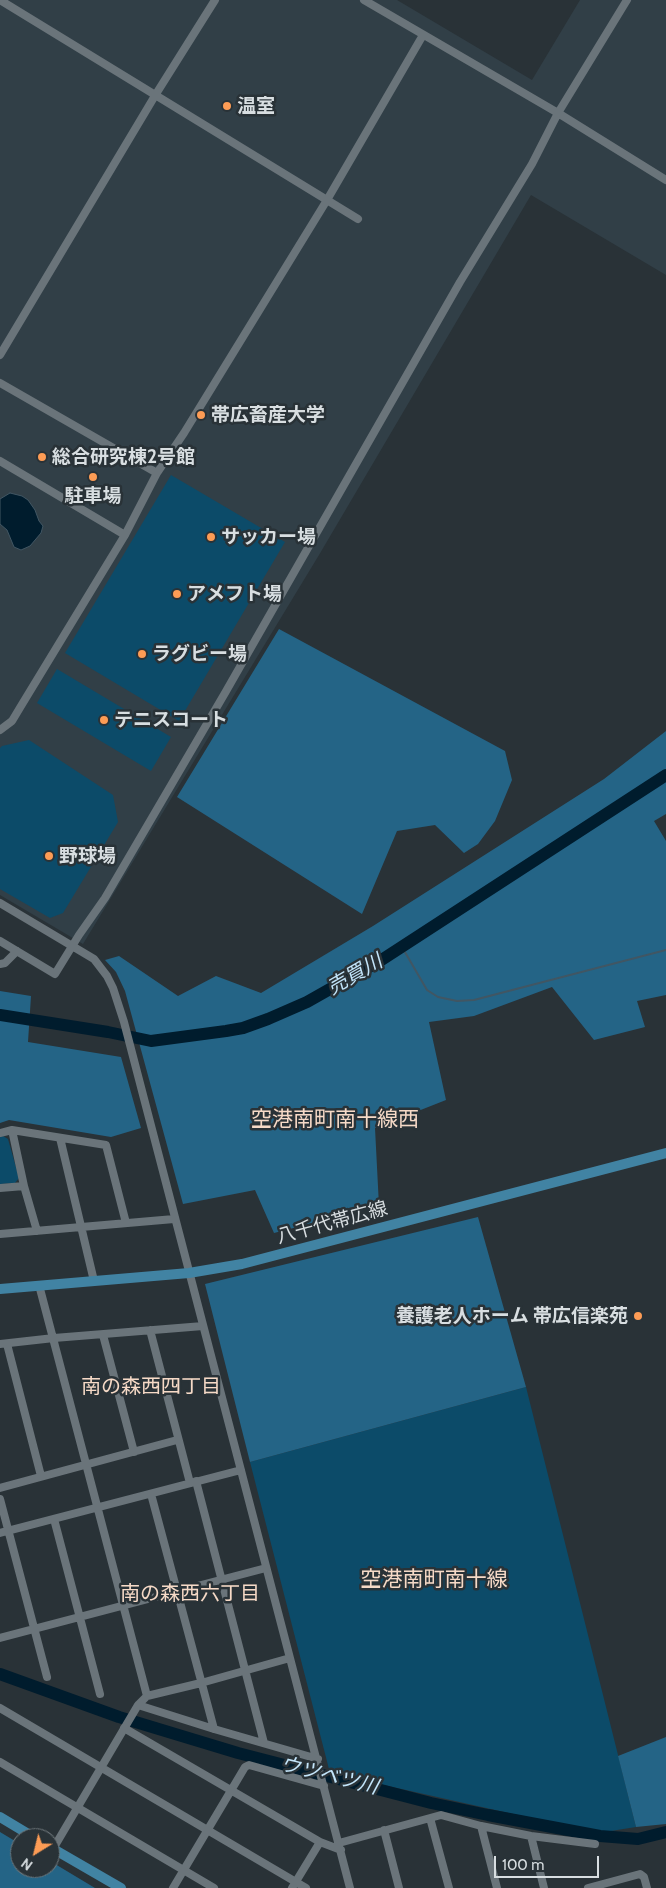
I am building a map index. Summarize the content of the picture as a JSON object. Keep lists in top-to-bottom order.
{
  "streets": {
    "main road": ["八千代帯広線"]
  },
  "districts": [
    "空港南町南十線西",
    "南の森西四丁目",
    "空港南町南十線",
    "南の森西六丁目"
  ],
  "water": ["売買川", "ウツベツ川"],
  "places": [
    "温室",
    "帯広畜産大学",
    "総合研究棟2号館",
    "駐車場",
    "サッカー場",
    "アメフト場",
    "ラグビー場",
    "テニスコート",
    "野球場",
    "養護老人ホーム 帯広信楽苑"
  ],
  "scale_bar": "100 m",
  "north": "bottom left"
}
